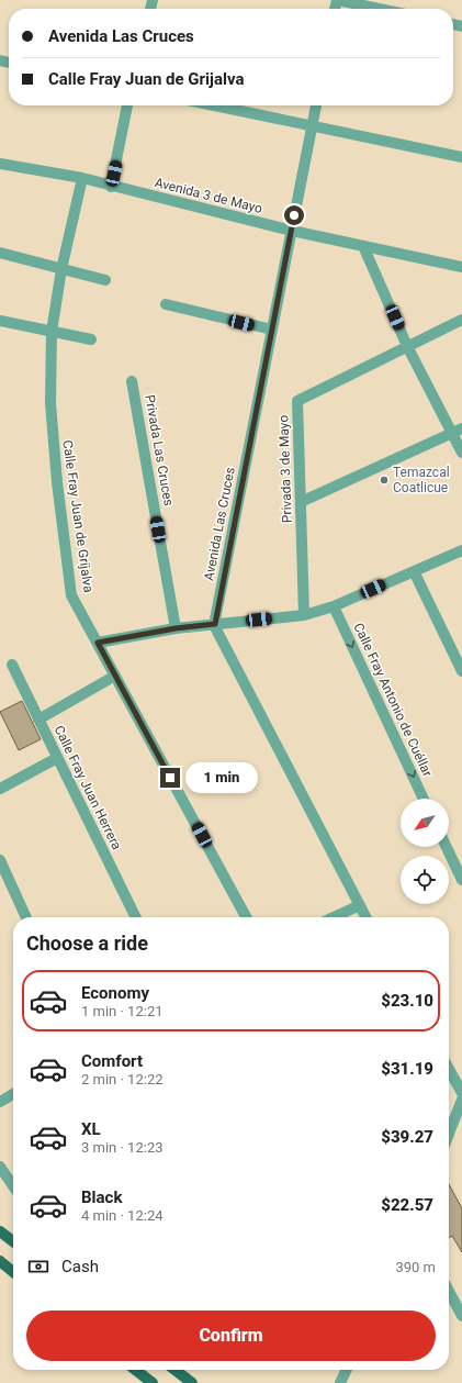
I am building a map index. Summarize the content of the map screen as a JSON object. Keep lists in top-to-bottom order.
{
  "streets": {
    "street": [
      "Avenida 3 de Mayo",
      "Privada Las Cruces",
      "Privada 3 de Mayo",
      "Calle Fray Juan de Grijalva",
      "Avenida Las Cruces",
      "Calle Fray Antonio de Cuéllar",
      "Calle Fray Juan Herrera"
    ]
  },
  "crossings": [
    ["Avenida 3 de Mayo", "Calle Fray Juan de Grijalva"],
    ["Avenida 3 de Mayo", "Avenida Las Cruces"]
  ],
  "places": ["Temazcal Coatlicue"],
  "north": "bottom left",
  "page": {
    "banner": ["Avenida Las Cruces", "Calle Fray Juan de Grijalva"],
    "bubble": "1 min",
    "heading": "Choose a ride",
    "list": [
      {
        "name": "Economy",
        "note": "1 min · 12:21",
        "value": "$23.10"
      },
      {
        "name": "Comfort",
        "note": "2 min · 12:22",
        "value": "$31.19"
      },
      {
        "name": "XL",
        "note": "3 min · 12:23",
        "value": "$39.27"
      },
      {
        "name": "Black",
        "note": "4 min · 12:24",
        "value": "$22.57"
      }
    ],
    "pay": ["Cash", "390 m"],
    "buttons": "Confirm"
  }
}
